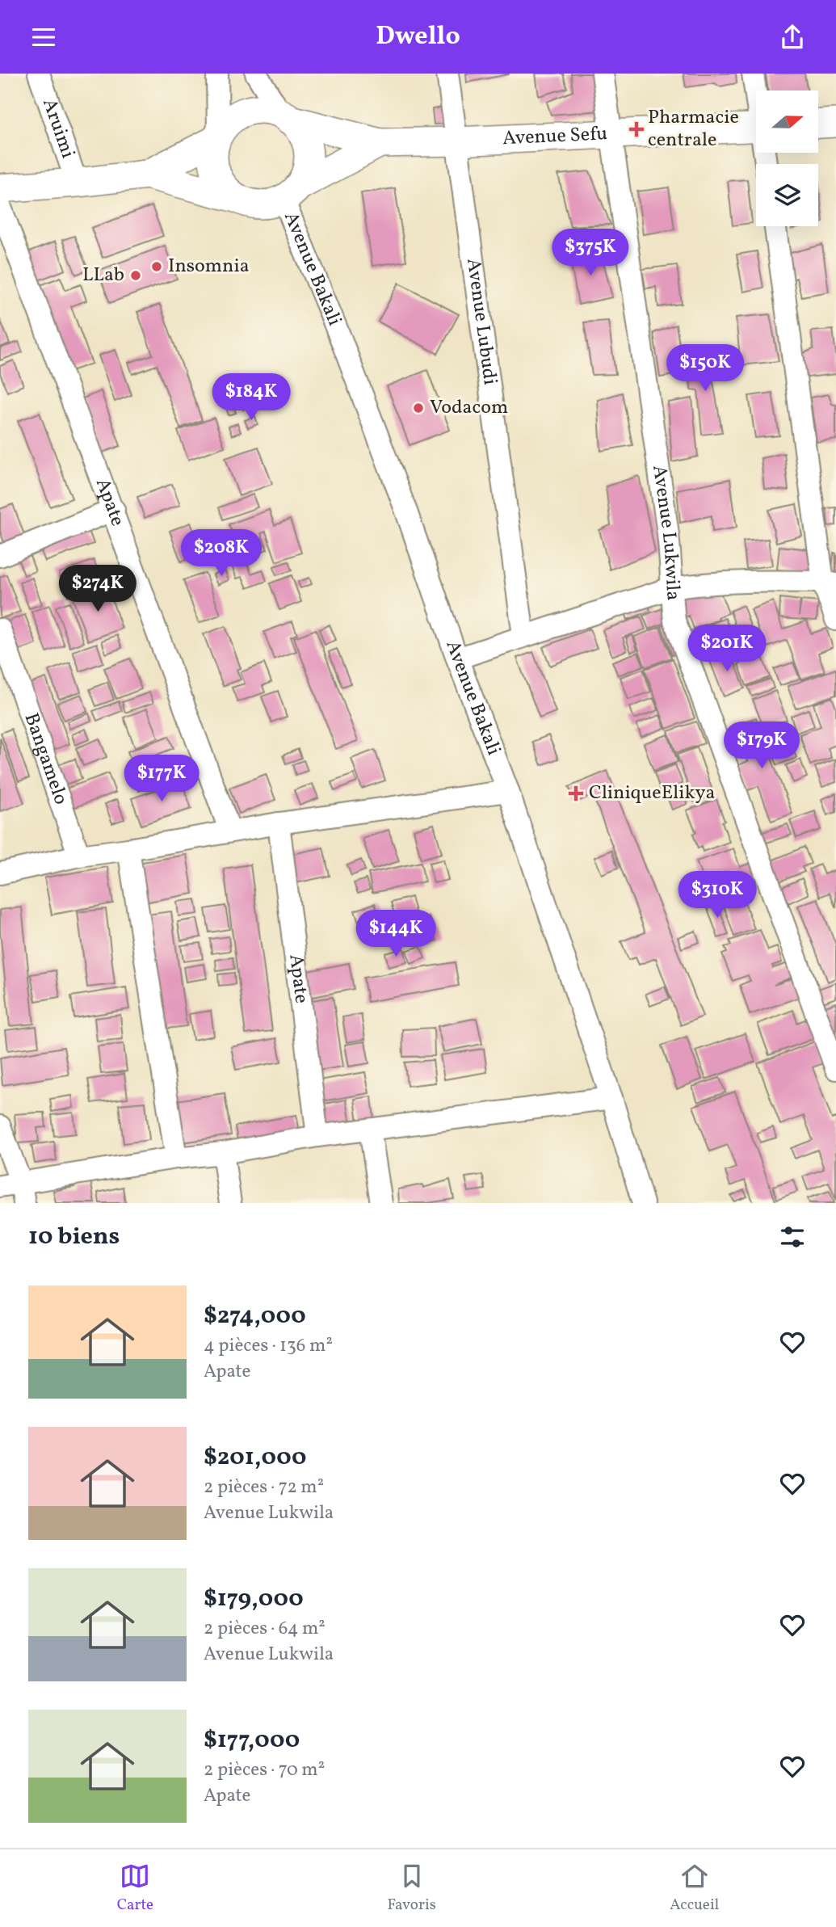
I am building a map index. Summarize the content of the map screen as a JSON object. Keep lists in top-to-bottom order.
{
  "streets": {
    "main road": ["Avenue Sefu"],
    "street": [
      "Aruimi",
      "Avenue Bakali",
      "Avenue Lubudi",
      "Apate",
      "Avenue Lukwila",
      "Bangamelo"
    ]
  },
  "crossings": [
    ["Avenue Sefu", "Avenue Bakali"],
    ["Avenue Sefu", "Avenue Lubudi"],
    ["Avenue Sefu", "Avenue Lukwila"]
  ],
  "places": {
    "health": ["Pharmacie centrale", "CliniqueElikya"],
    "other": ["Insomnia", "LLab", "Vodacom"]
  },
  "north": "right",
  "page": {
    "header": "Dwello",
    "price": [
      "$375K",
      "$150K",
      "$184K",
      "$208K",
      "$274K",
      "$201K",
      "$179K",
      "$177K",
      "$310K",
      "$144K"
    ],
    "heading": "10 biens",
    "list": [
      {
        "name": "$274,000",
        "note": "4 pièces · 136 m² · Apate"
      },
      {
        "name": "$201,000",
        "note": "2 pièces · 72 m² · Avenue Lukwila"
      },
      {
        "name": "$179,000",
        "note": "2 pièces · 64 m² · Avenue Lukwila"
      },
      {
        "name": "$177,000",
        "note": "2 pièces · 70 m² · Apate"
      }
    ],
    "tabs": ["Carte", "Favoris", "Accueil"]
  }
}
